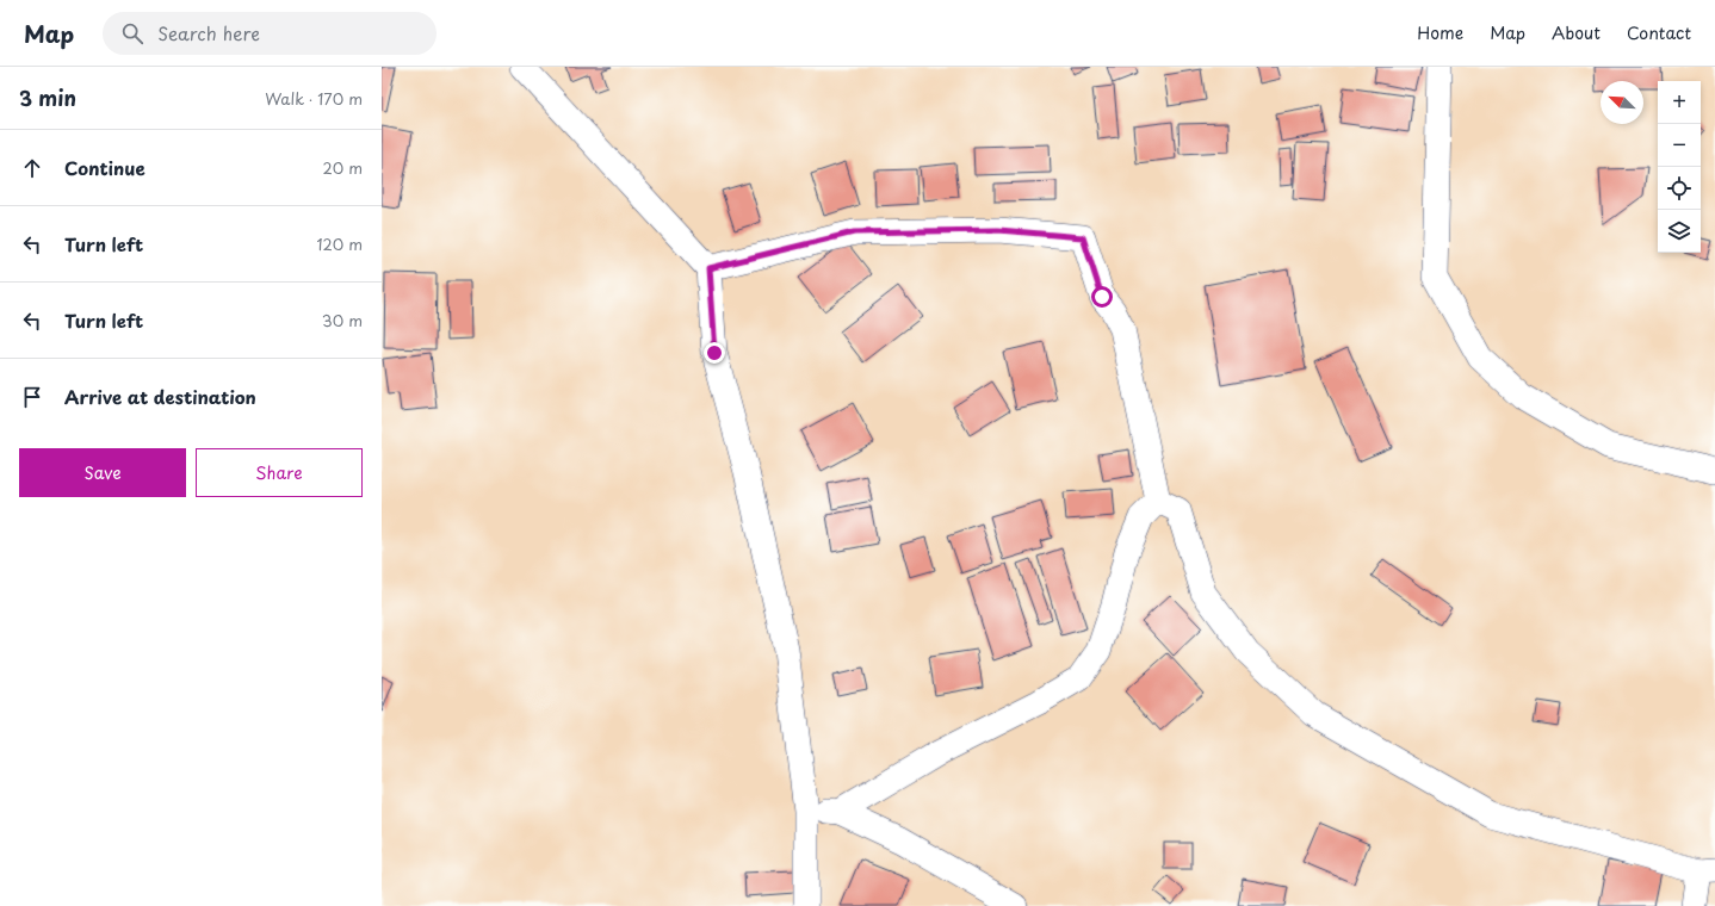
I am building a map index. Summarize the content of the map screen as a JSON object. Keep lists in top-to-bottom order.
{
  "north": "top left",
  "page": {
    "header": "Map",
    "search": "Search here",
    "nav": [
      "Home",
      "Map",
      "About",
      "Contact"
    ],
    "heading": ["3 min", "Walk · 170 m"],
    "map_buttons": ["+", "−"],
    "list": [
      ["Continue", "20 m"],
      ["Turn left", "120 m"],
      ["Turn left", "30 m"],
      "Arrive at destination"
    ],
    "buttons": ["Save", "Share"]
  }
}
